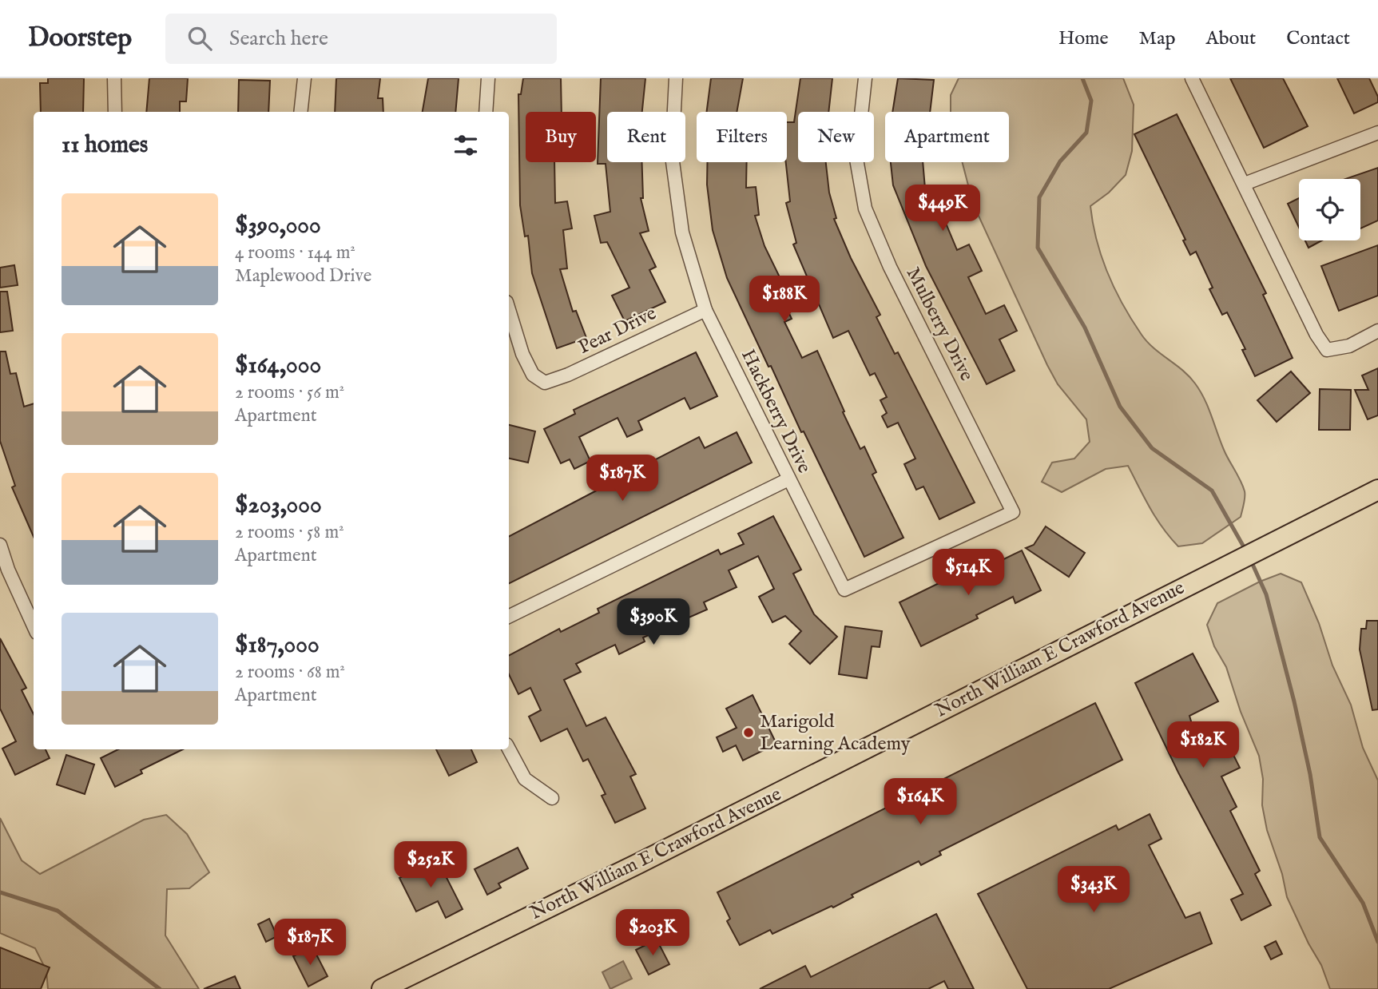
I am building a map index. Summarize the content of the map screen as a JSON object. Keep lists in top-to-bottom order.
{
  "streets": {
    "main road": ["North William E Crawford Avenue"],
    "street": ["Mulberry Drive", "Pear Drive", "Hackberry Drive"]
  },
  "crossings": [
    ["Mulberry Drive", "Hackberry Drive"],
    ["Pear Drive", "Hackberry Drive"]
  ],
  "places": ["Marigold Learning Academy"],
  "page": {
    "header": "Doorstep",
    "search": "Search here",
    "nav": [
      "Home",
      "Map",
      "About",
      "Contact"
    ],
    "chip": [
      "Buy",
      "Rent",
      "Filters",
      "New",
      "Apartment"
    ],
    "heading": "11 homes",
    "list": [
      {
        "name": "$390,000",
        "note": "4 rooms · 144 m² · Maplewood Drive"
      },
      {
        "name": "$164,000",
        "note": "2 rooms · 56 m² · Apartment"
      },
      {
        "name": "$203,000",
        "note": "2 rooms · 58 m² · Apartment"
      },
      {
        "name": "$187,000",
        "note": "2 rooms · 68 m² · Apartment"
      }
    ],
    "price": [
      "$449K",
      "$188K",
      "$187K",
      "$514K",
      "$390K",
      "$182K",
      "$164K",
      "$252K",
      "$343K",
      "$203K",
      "$187K"
    ]
  }
}
